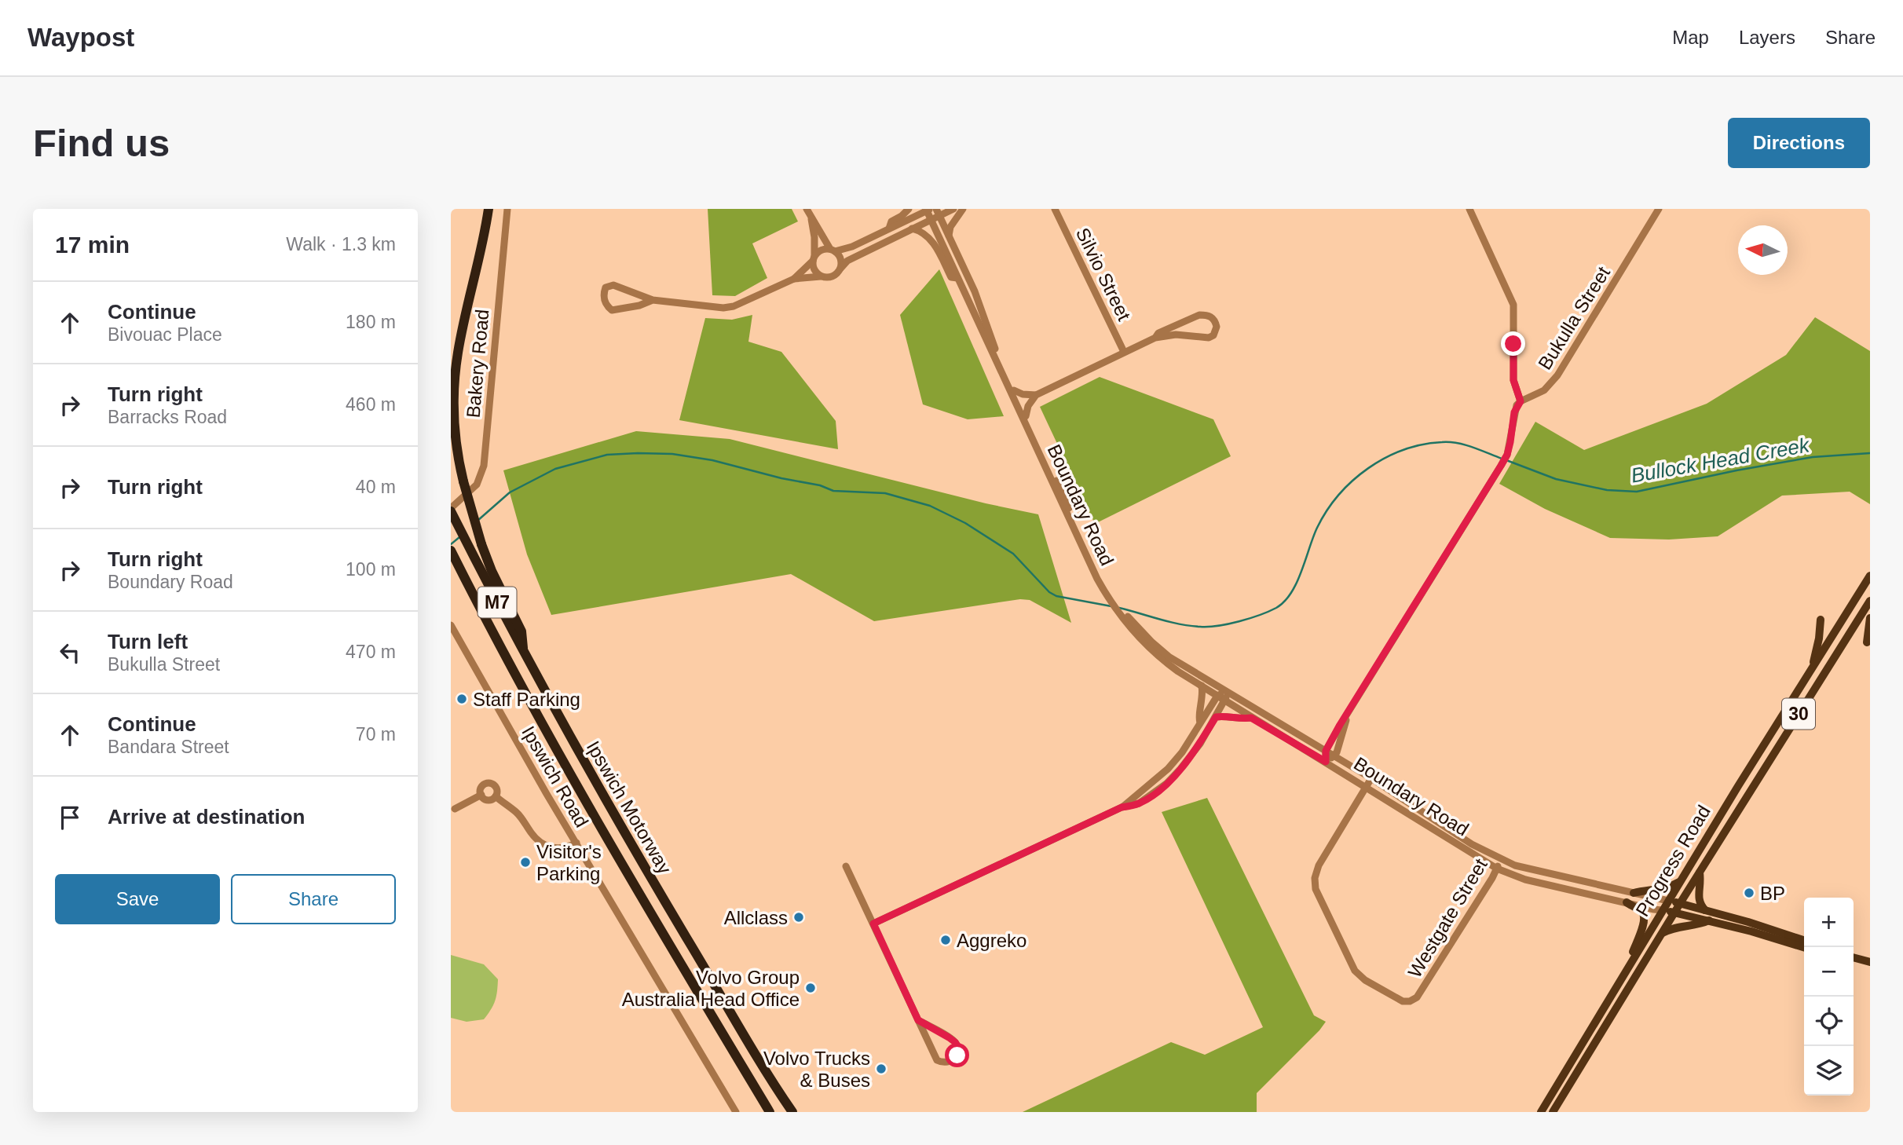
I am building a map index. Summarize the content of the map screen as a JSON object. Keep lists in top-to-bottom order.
{
  "streets": {
    "highway": ["M7", "Ipswich Motorway"],
    "main road": ["Boundary Road", "30", "Progress Road"],
    "street": [
      "Silvio Street",
      "Bukulla Street",
      "Bakery Road",
      "Ipswich Road",
      "Westgate Street"
    ]
  },
  "crossings": [
    ["Bakery Road", "Ipswich Motorway"],
    ["Boundary Road", "Progress Road"],
    ["Boundary Road", "Westgate Street"]
  ],
  "water": ["Bullock Head Creek"],
  "places": [
    "Staff Parking",
    "Visitor's Parking",
    "BP",
    "Allclass",
    "Aggreko",
    "Volvo Group Australia Head Office",
    "Volvo Trucks & Buses"
  ],
  "north": "left",
  "page": {
    "header": "Waypost",
    "nav": ["Map", "Layers", "Share"],
    "buttons": [
      "Directions",
      ["Save", "Share"]
    ],
    "title": "Find us",
    "heading": ["17 min", "Walk · 1.3 km"],
    "list": [
      ["Continue", "Bivouac Place", "180 m"],
      ["Turn right", "Barracks Road", "460 m"],
      ["Turn right", "40 m"],
      ["Turn right", "Boundary Road", "100 m"],
      ["Turn left", "Bukulla Street", "470 m"],
      ["Continue", "Bandara Street", "70 m"],
      "Arrive at destination"
    ],
    "map_buttons": ["+", "−"]
  }
}
